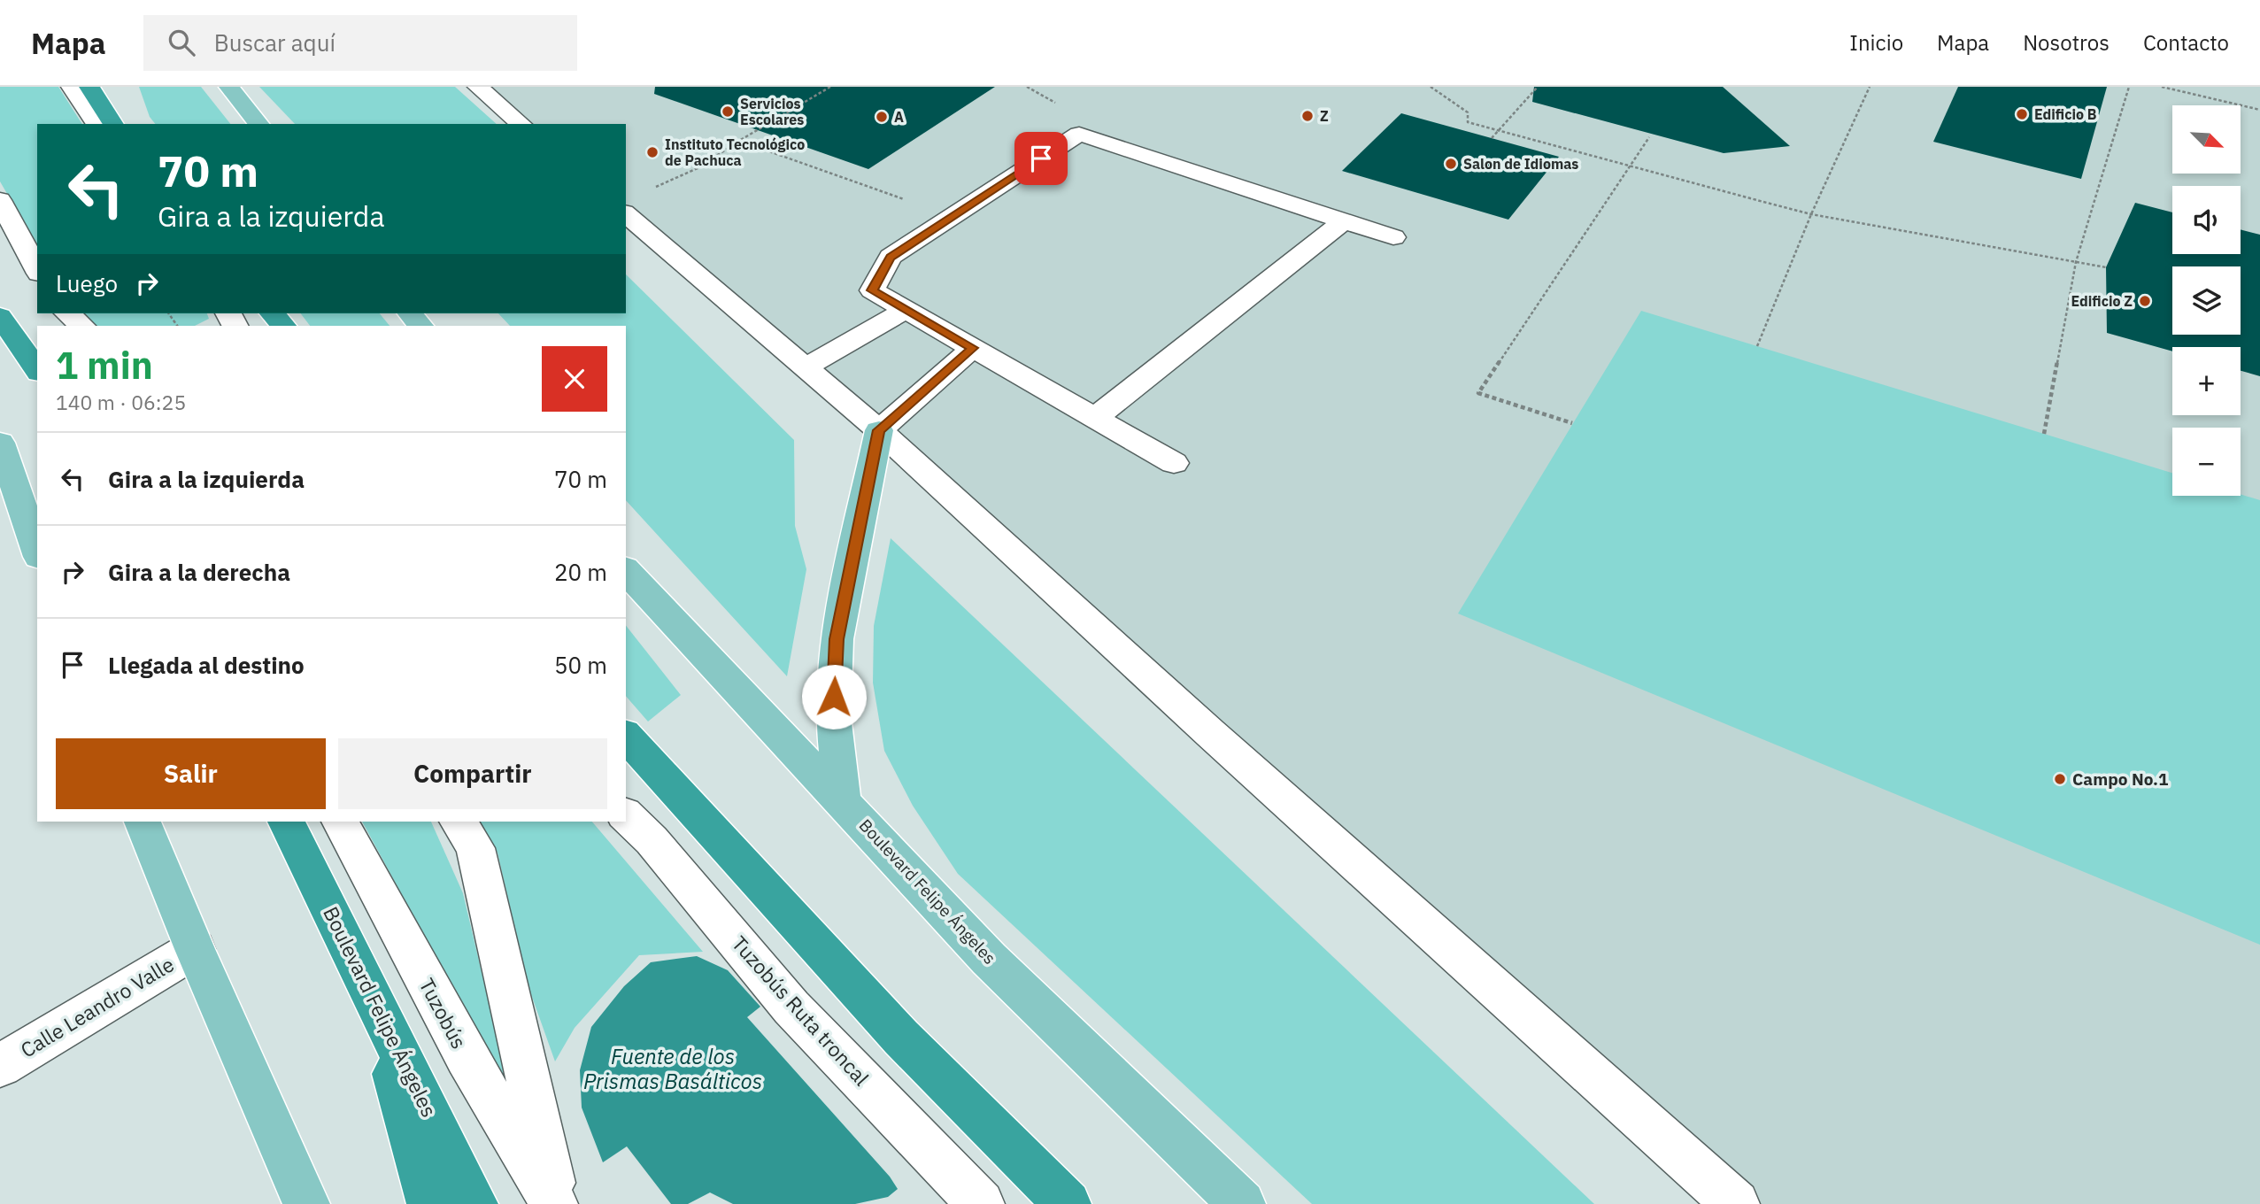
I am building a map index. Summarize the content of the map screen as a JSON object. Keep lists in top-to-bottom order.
{
  "streets": {
    "highway": ["Boulevard Felipe Ángeles"],
    "street": ["Calle Leandro Valle", "Tuzobús Ruta troncal", "Tuzobús"]
  },
  "water": ["Fuente de los Prismas Basálticos"],
  "places": [
    "Servicios Escolares",
    "Edificio B",
    "Z",
    "A",
    "Instituto Tecnológico de Pachuca",
    "Salon de Idiomas",
    "Edificio Z",
    "Campo No.1"
  ],
  "north": "bottom right",
  "page": {
    "header": "Mapa",
    "search": "Buscar aquí",
    "nav": [
      "Inicio",
      "Mapa",
      "Nosotros",
      "Contacto"
    ],
    "map_buttons": ["+", "−"],
    "turn": ["70 m", "Gira a la izquierda"],
    "then": "Luego",
    "heading": ["1 min", "140 m · 06:25"],
    "list": [
      {
        "name": "Gira a la izquierda",
        "value": "70 m"
      },
      {
        "name": "Gira a la derecha",
        "value": "20 m"
      },
      {
        "name": "Llegada al destino",
        "value": "50 m"
      }
    ],
    "buttons": ["Salir", "Compartir"]
  }
}
